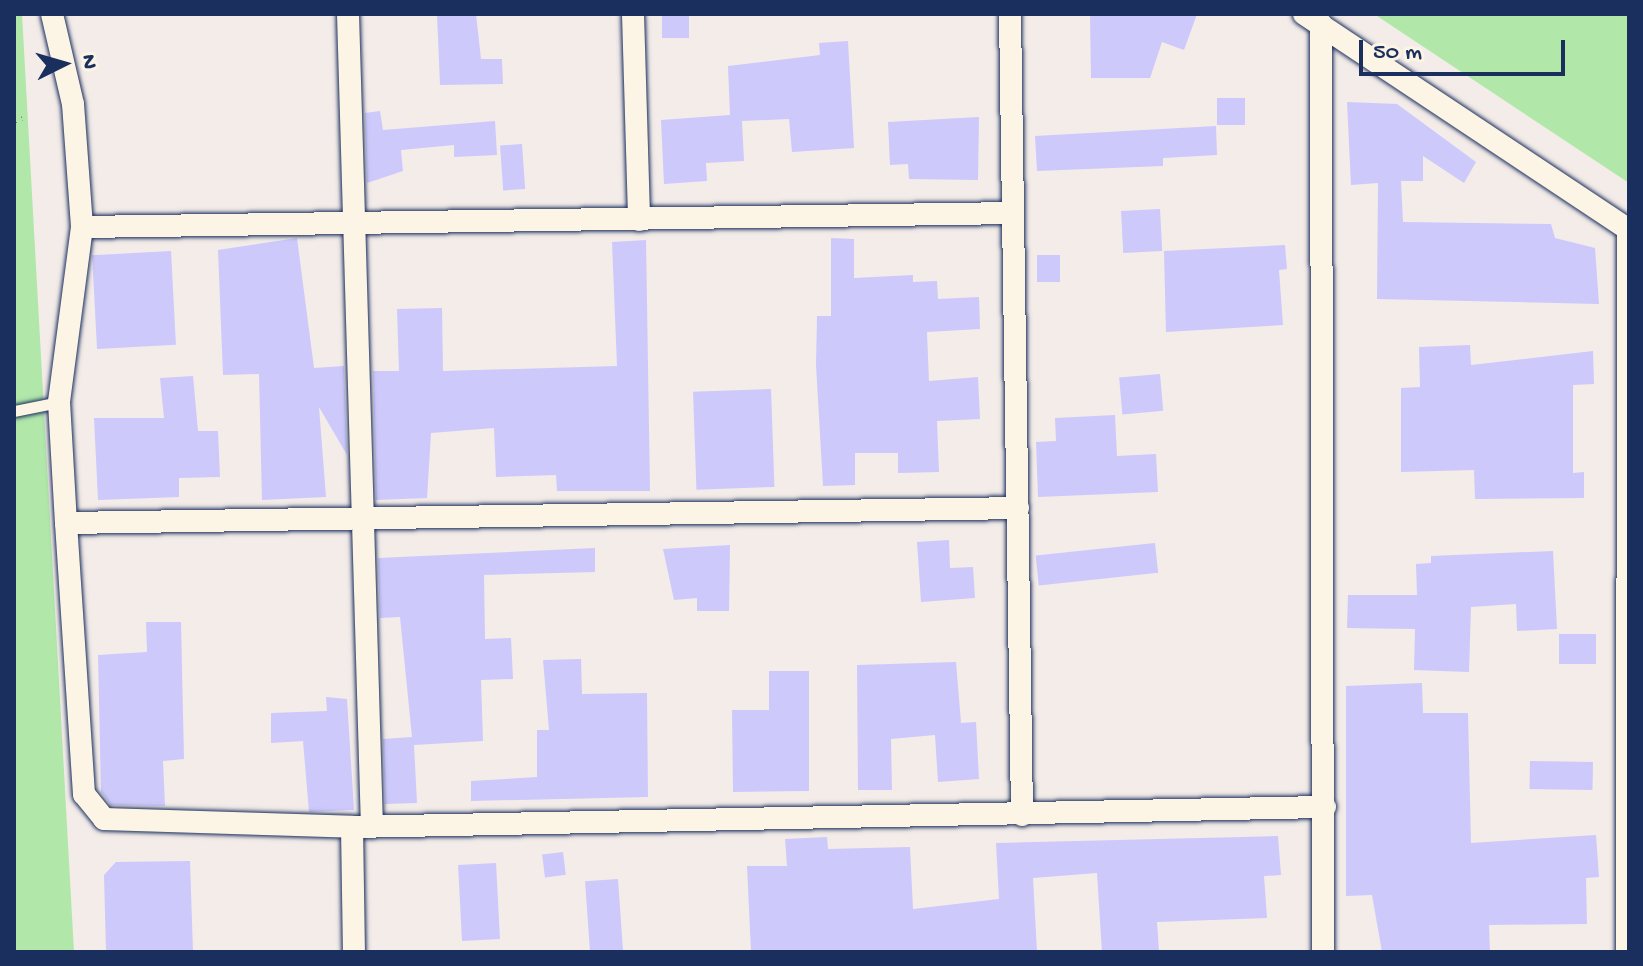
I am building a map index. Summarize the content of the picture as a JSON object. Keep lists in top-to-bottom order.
{
  "scale_bar": "50 m",
  "north": "right"
}
